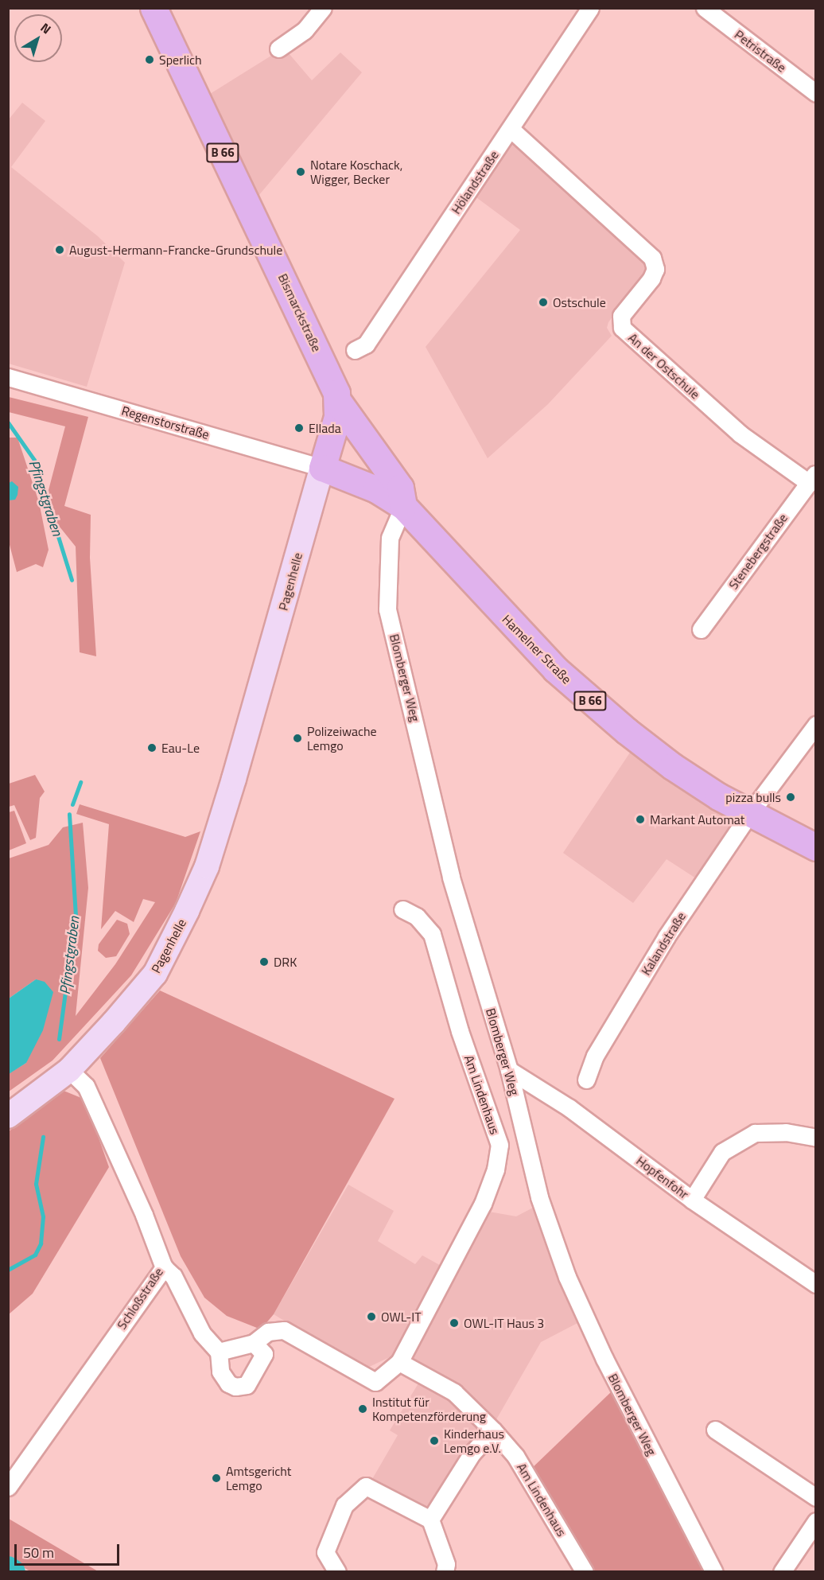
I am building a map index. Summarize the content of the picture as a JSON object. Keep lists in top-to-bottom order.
{
  "streets": {
    "main road": [
      "B 66",
      "Bismarckstraße",
      "Pagenhelle",
      "Hamelner Straße"
    ],
    "street": [
      "Petristraße",
      "Hölandstraße",
      "An der Ostschule",
      "Regenstorstraße",
      "Stenebergstraße",
      "Blomberger Weg",
      "Kalandstraße",
      "Am Lindenhaus",
      "Hopfenfohr",
      "Schloßstraße"
    ]
  },
  "crossings": [
    ["B 66", "Bismarckstraße"],
    ["B 66", "Hamelner Straße"],
    ["B 66", "Blomberger Weg"],
    ["Hölandstraße", "An der Ostschule"],
    ["An der Ostschule", "Stenebergstraße"],
    ["Regenstorstraße", "Pagenhelle"],
    ["Regenstorstraße", "Hamelner Straße"],
    ["Pagenhelle", "Hamelner Straße"],
    ["Pagenhelle", "Schloßstraße"],
    ["Hamelner Straße", "Blomberger Weg"],
    ["Hamelner Straße", "Kalandstraße"],
    ["Blomberger Weg", "Hopfenfohr"]
  ],
  "water": ["Pfingstgraben"],
  "places": [
    "Sperlich",
    "Notare Koschack, Wigger, Becker",
    "August-Hermann-Francke-Grundschule",
    "Ostschule",
    "Ellada",
    "Polizeiwache Lemgo",
    "Eau-Le",
    "pizza bulls",
    "Markant Automat",
    "DRK",
    "OWL-IT",
    "OWL-IT Haus 3",
    "Institut für Kompetenzförderung",
    "Kinderhaus Lemgo e.V.",
    "Amtsgericht Lemgo"
  ],
  "scale_bar": "50 m",
  "north": "top right"
}
